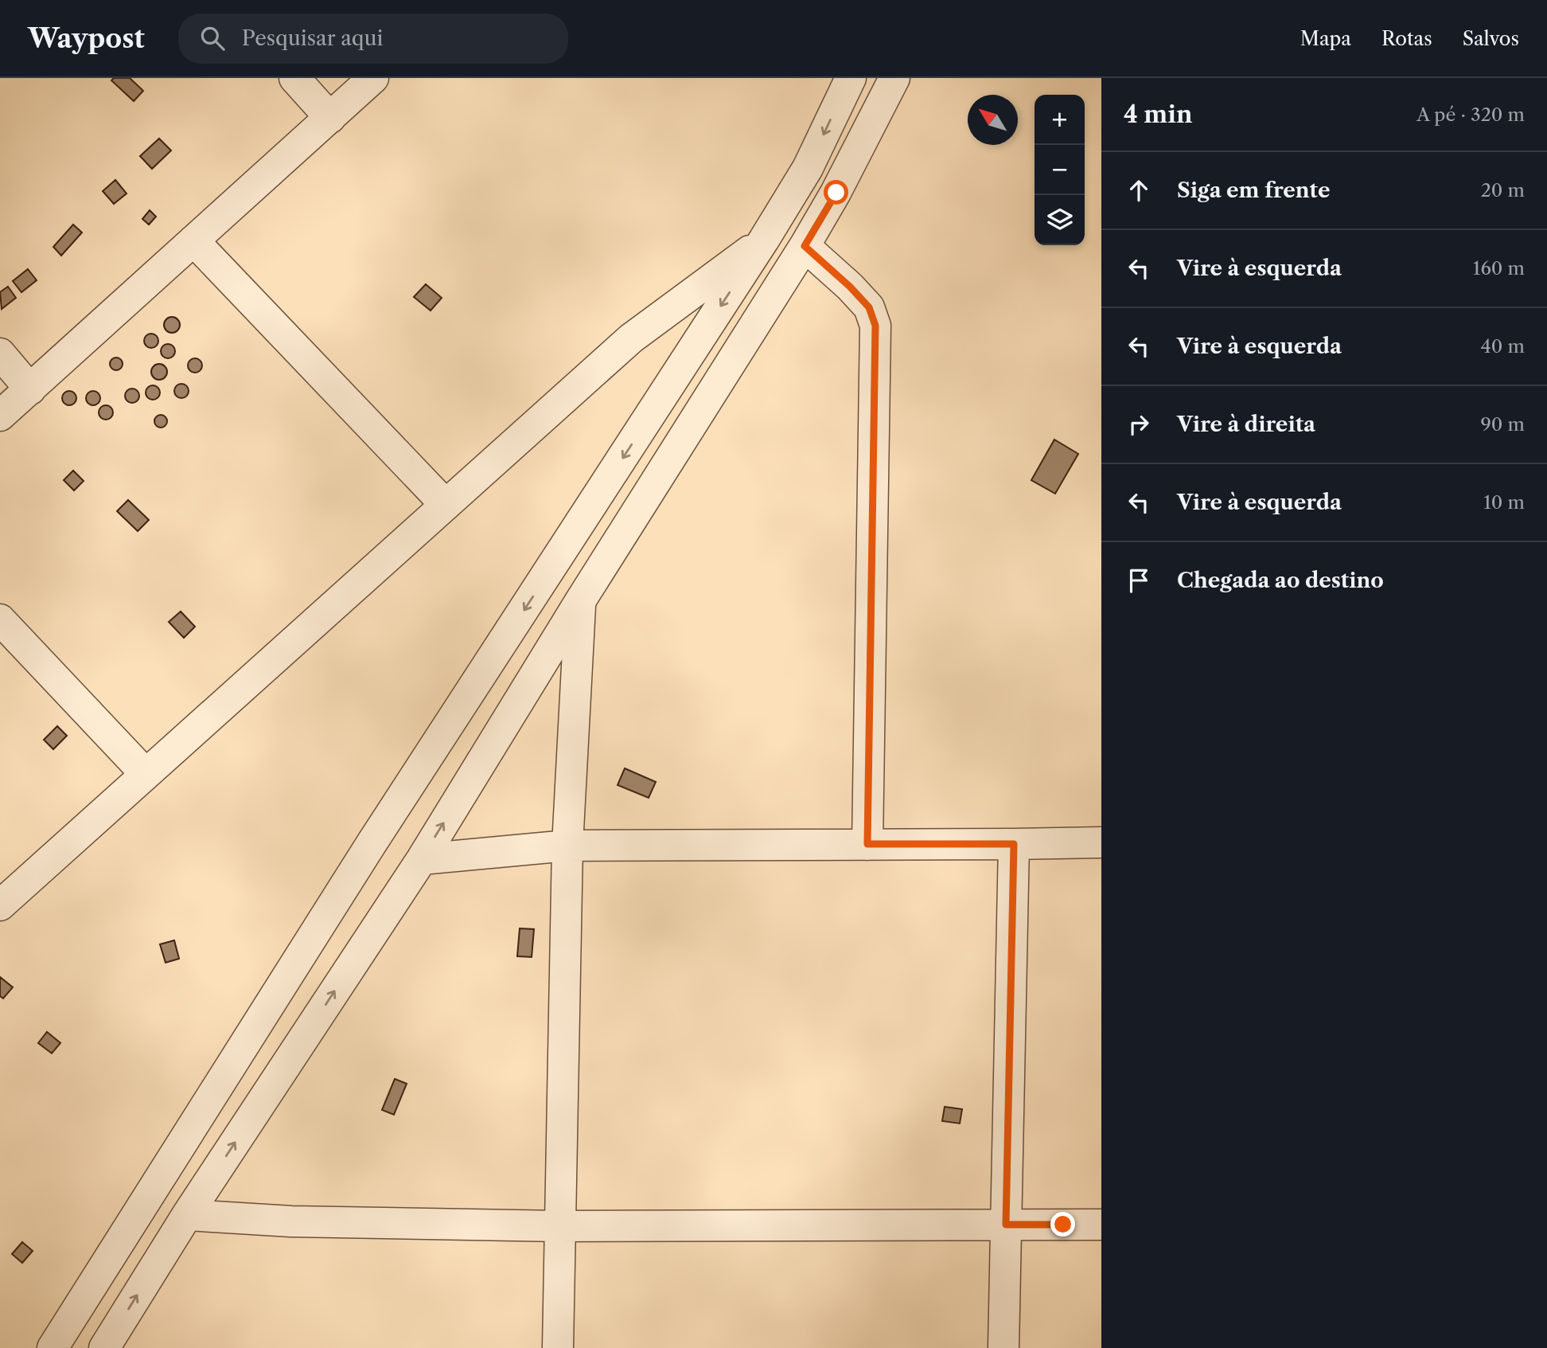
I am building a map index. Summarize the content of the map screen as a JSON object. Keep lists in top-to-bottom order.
{
  "north": "top left",
  "page": {
    "header": "Waypost",
    "search": "Pesquisar aqui",
    "nav": ["Mapa", "Rotas", "Salvos"],
    "heading": ["4 min", "A pé · 320 m"],
    "map_buttons": ["+", "−"],
    "list": [
      ["Siga em frente", "20 m"],
      ["Vire à esquerda", "160 m"],
      ["Vire à esquerda", "40 m"],
      ["Vire à direita", "90 m"],
      ["Vire à esquerda", "10 m"],
      "Chegada ao destino"
    ]
  }
}
